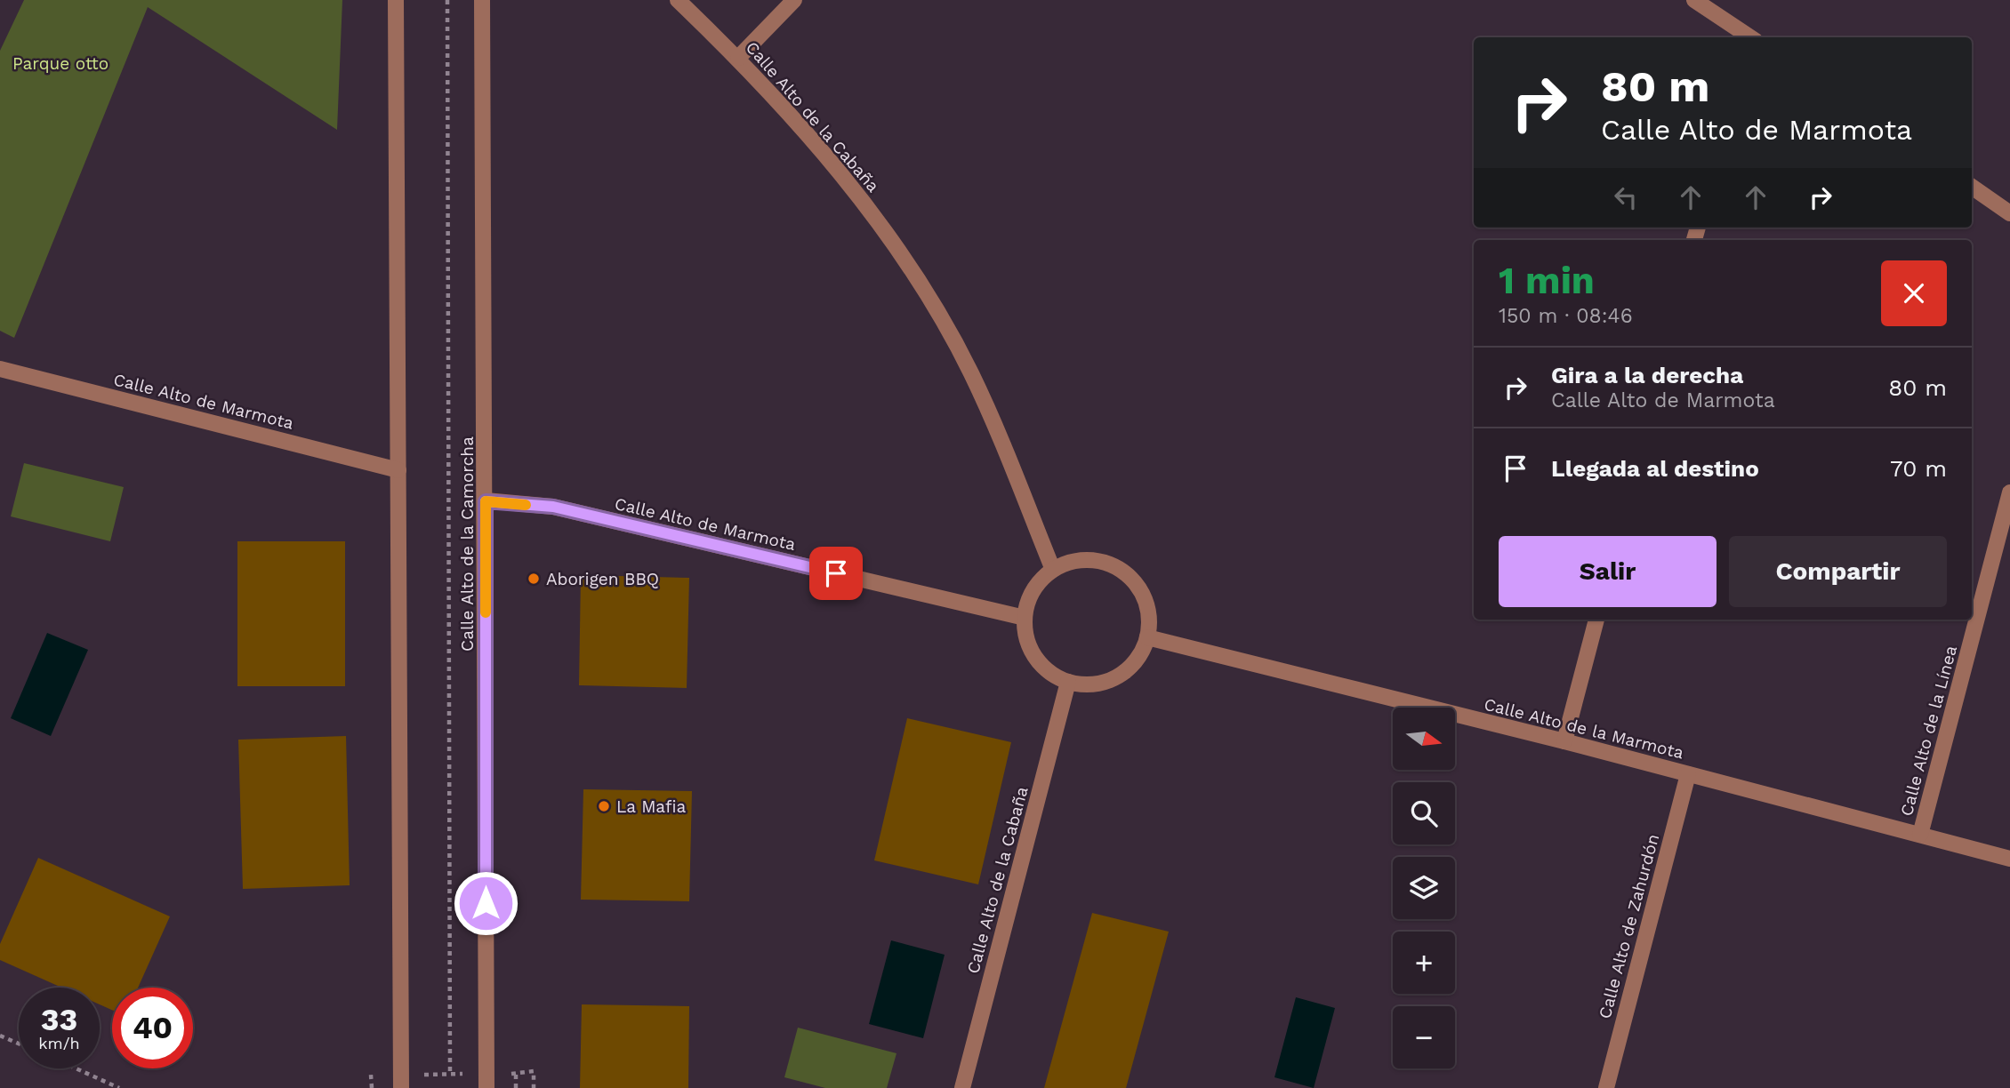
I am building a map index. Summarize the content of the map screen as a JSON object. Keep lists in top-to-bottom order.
{
  "streets": {
    "street": [
      "Calle Alto de la Cabaña",
      "Calle Alto de Marmota",
      "Calle Alto de la Camorcha",
      "Calle Alto de la Marmota",
      "Calle Alto de la Línea",
      "Calle Alto de Zahurdón"
    ]
  },
  "crossings": [
    ["Calle Alto de la Cabaña", "Calle Alto de Marmota"],
    ["Calle Alto de la Cabaña", "Calle Alto de la Marmota"],
    ["Calle Alto de Marmota", "Calle Alto de la Camorcha"],
    ["Calle Alto de Marmota", "Calle Alto de la Marmota"],
    ["Calle Alto de la Marmota", "Calle Alto de la Línea"],
    ["Calle Alto de la Marmota", "Calle Alto de Zahurdón"]
  ],
  "parks": ["Parque otto"],
  "places": ["Aborigen BBQ", "La Mafia"],
  "north": "right",
  "page": {
    "turn": ["80 m", "Calle Alto de Marmota"],
    "heading": ["1 min", "150 m · 08:46"],
    "list": [
      {
        "name": "Gira a la derecha",
        "note": "Calle Alto de Marmota",
        "value": "80 m"
      },
      {
        "name": "Llegada al destino",
        "value": "70 m"
      }
    ],
    "buttons": ["Salir", "Compartir"],
    "map_buttons": ["+", "−"],
    "speed": "33 km/h",
    "limit": "40"
  }
}
